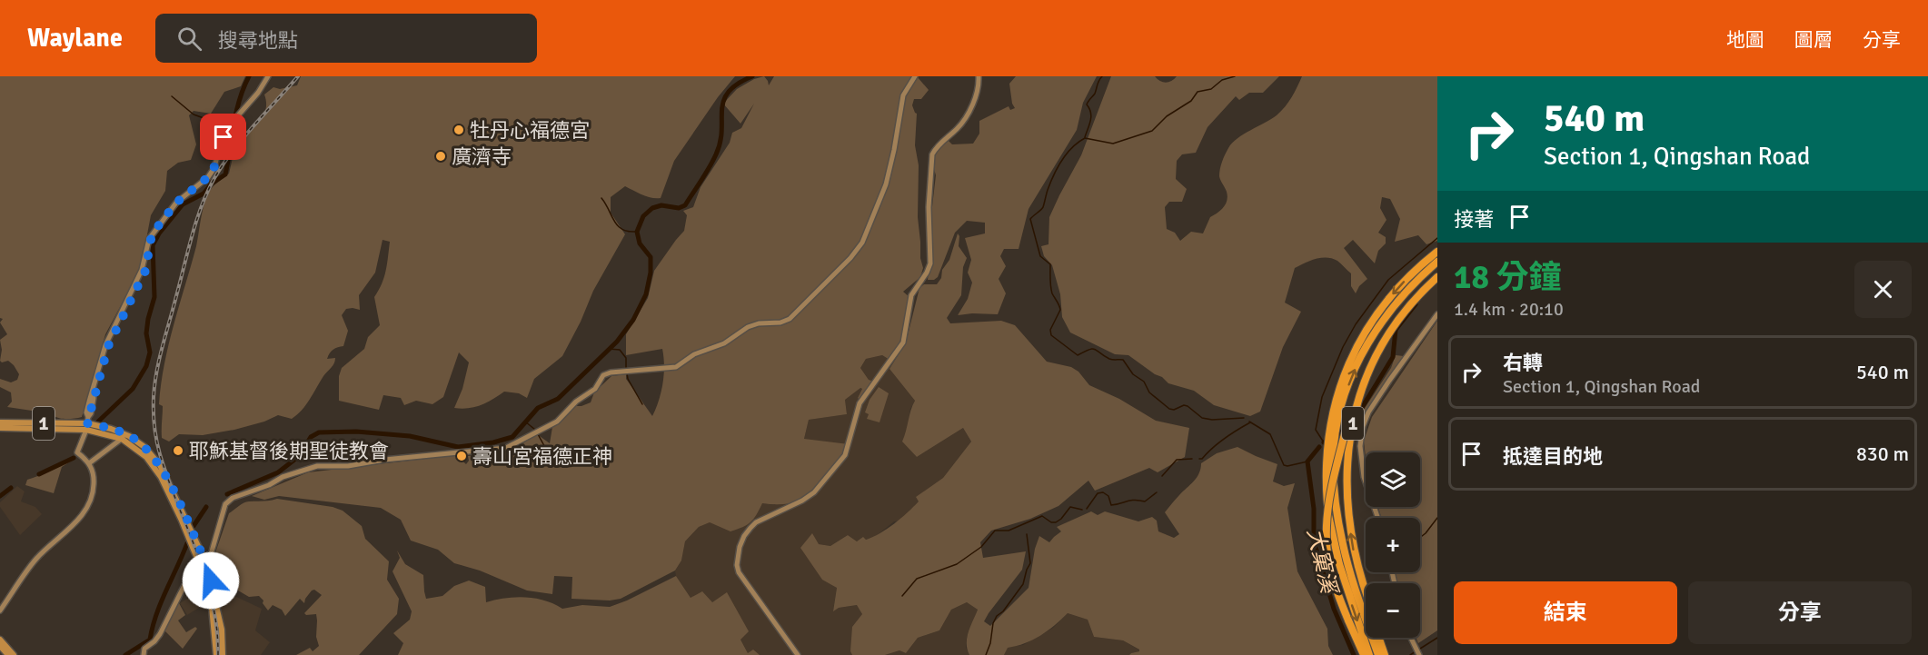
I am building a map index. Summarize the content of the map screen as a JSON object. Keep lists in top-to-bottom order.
{
  "streets": {
    "highway": ["1"]
  },
  "water": ["大窠溪"],
  "places": [
    "牡丹心福德宮",
    "廣濟寺",
    "耶穌基督後期聖徒教會",
    "壽山宮福德正神"
  ],
  "page": {
    "header": "Waylane",
    "search": "搜尋地點",
    "nav": ["地圖", "圖層", "分享"],
    "turn": ["540 m", "Section 1, Qingshan Road"],
    "then": "接著",
    "heading": ["18 分鐘", "1.4 km · 20:10"],
    "list": [
      {
        "name": "右轉",
        "note": "Section 1, Qingshan Road",
        "value": "540 m"
      },
      {
        "name": "抵達目的地",
        "value": "830 m"
      }
    ],
    "map_buttons": ["+", "−"],
    "buttons": ["結束", "分享"]
  }
}
